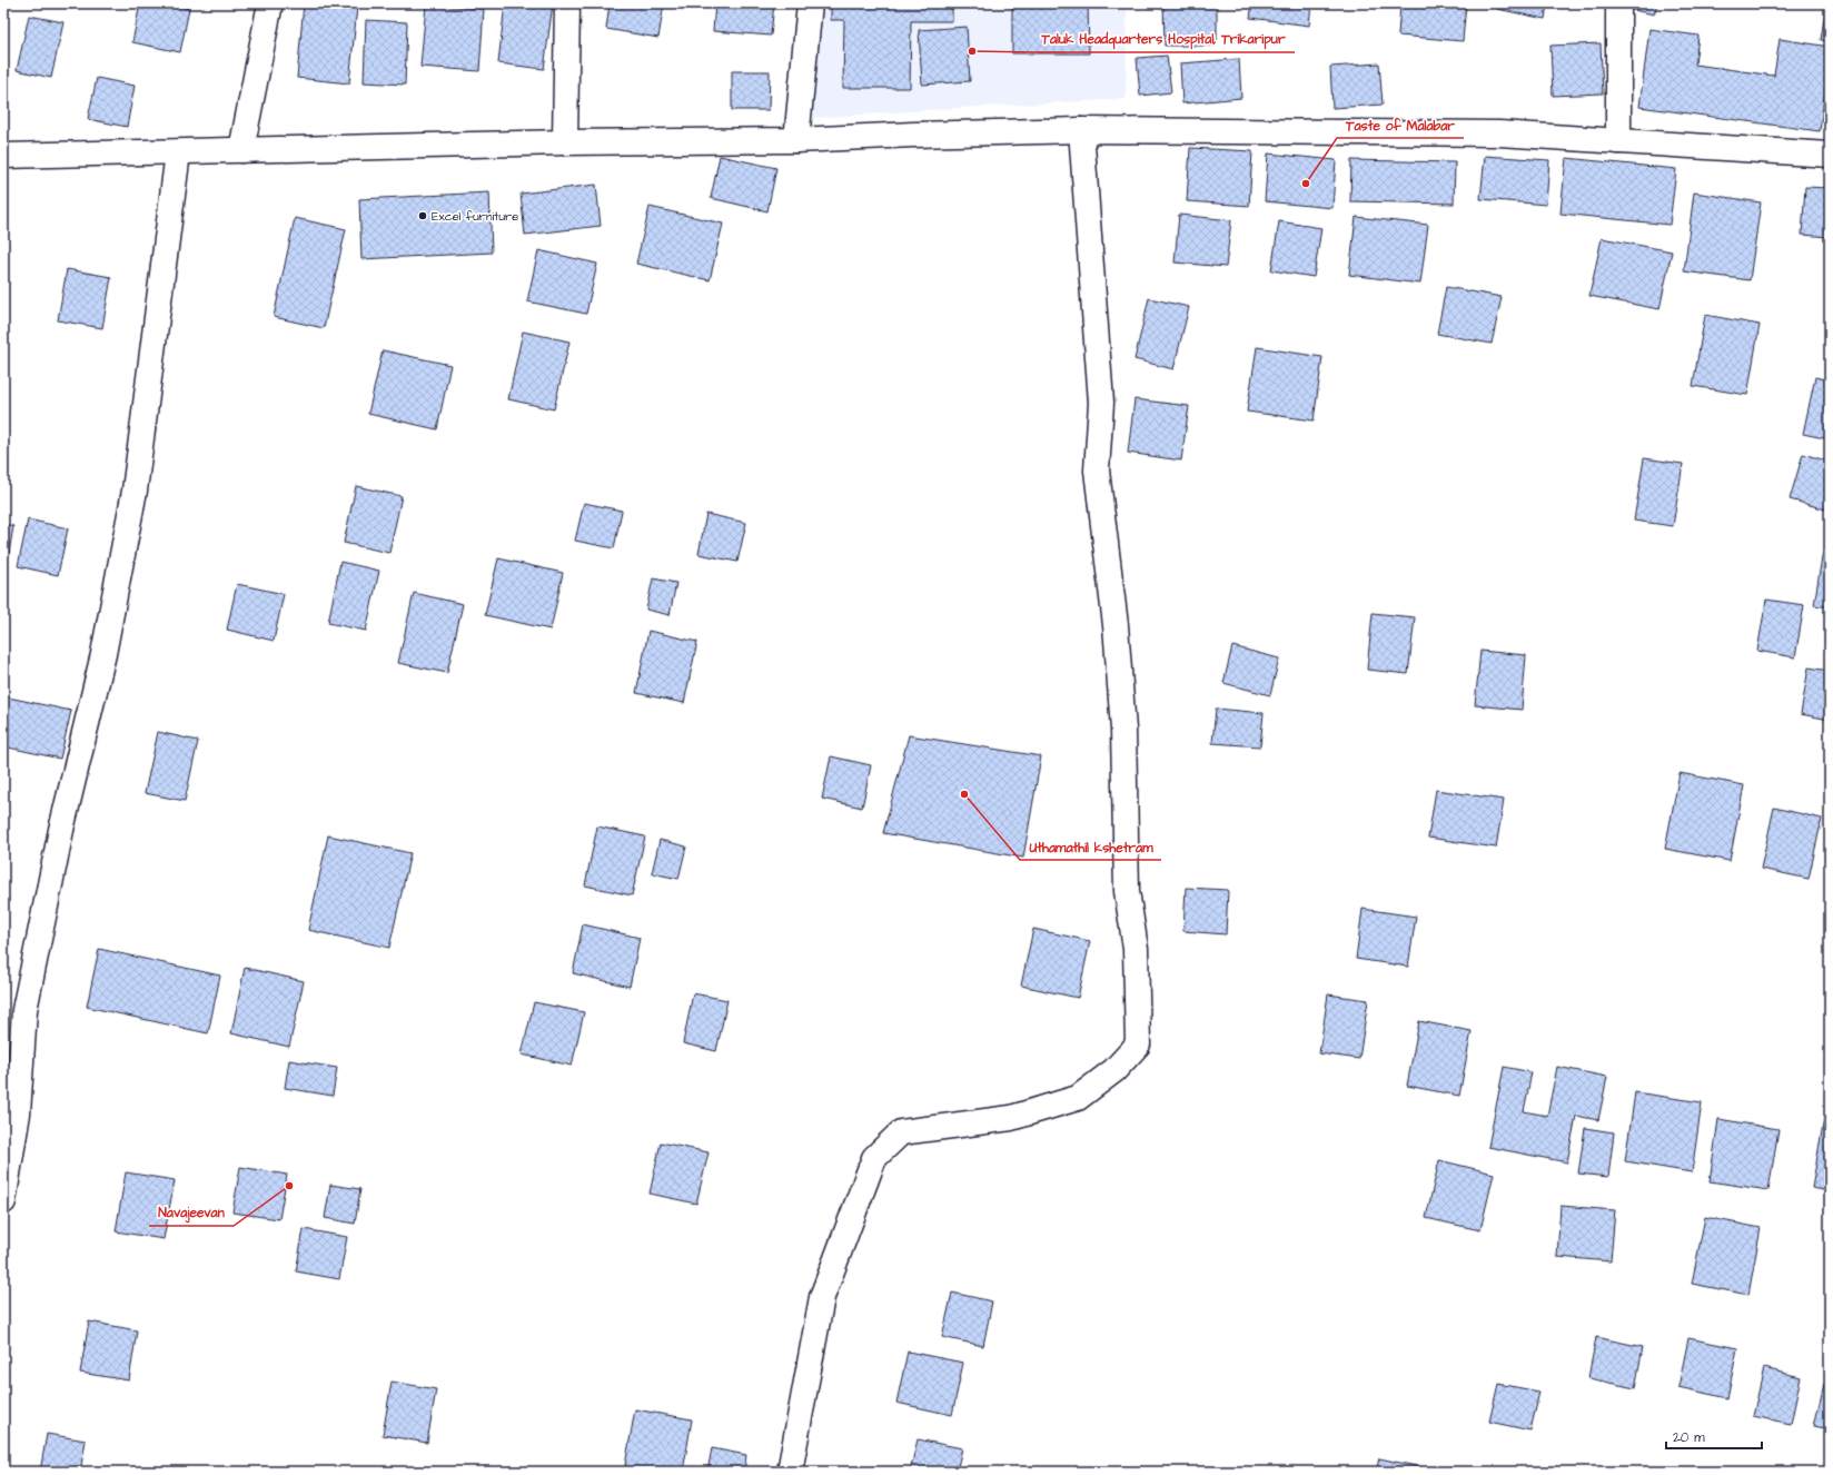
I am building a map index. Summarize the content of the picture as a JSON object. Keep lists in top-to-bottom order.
{
  "places": [
    "Taluk Headquarters Hospital, Trikaripur",
    "Taste of Malabar",
    "Excel furniture",
    "Uthamathil kshetram",
    "Navajeevan"
  ],
  "scale_bar": "20 m"
}
